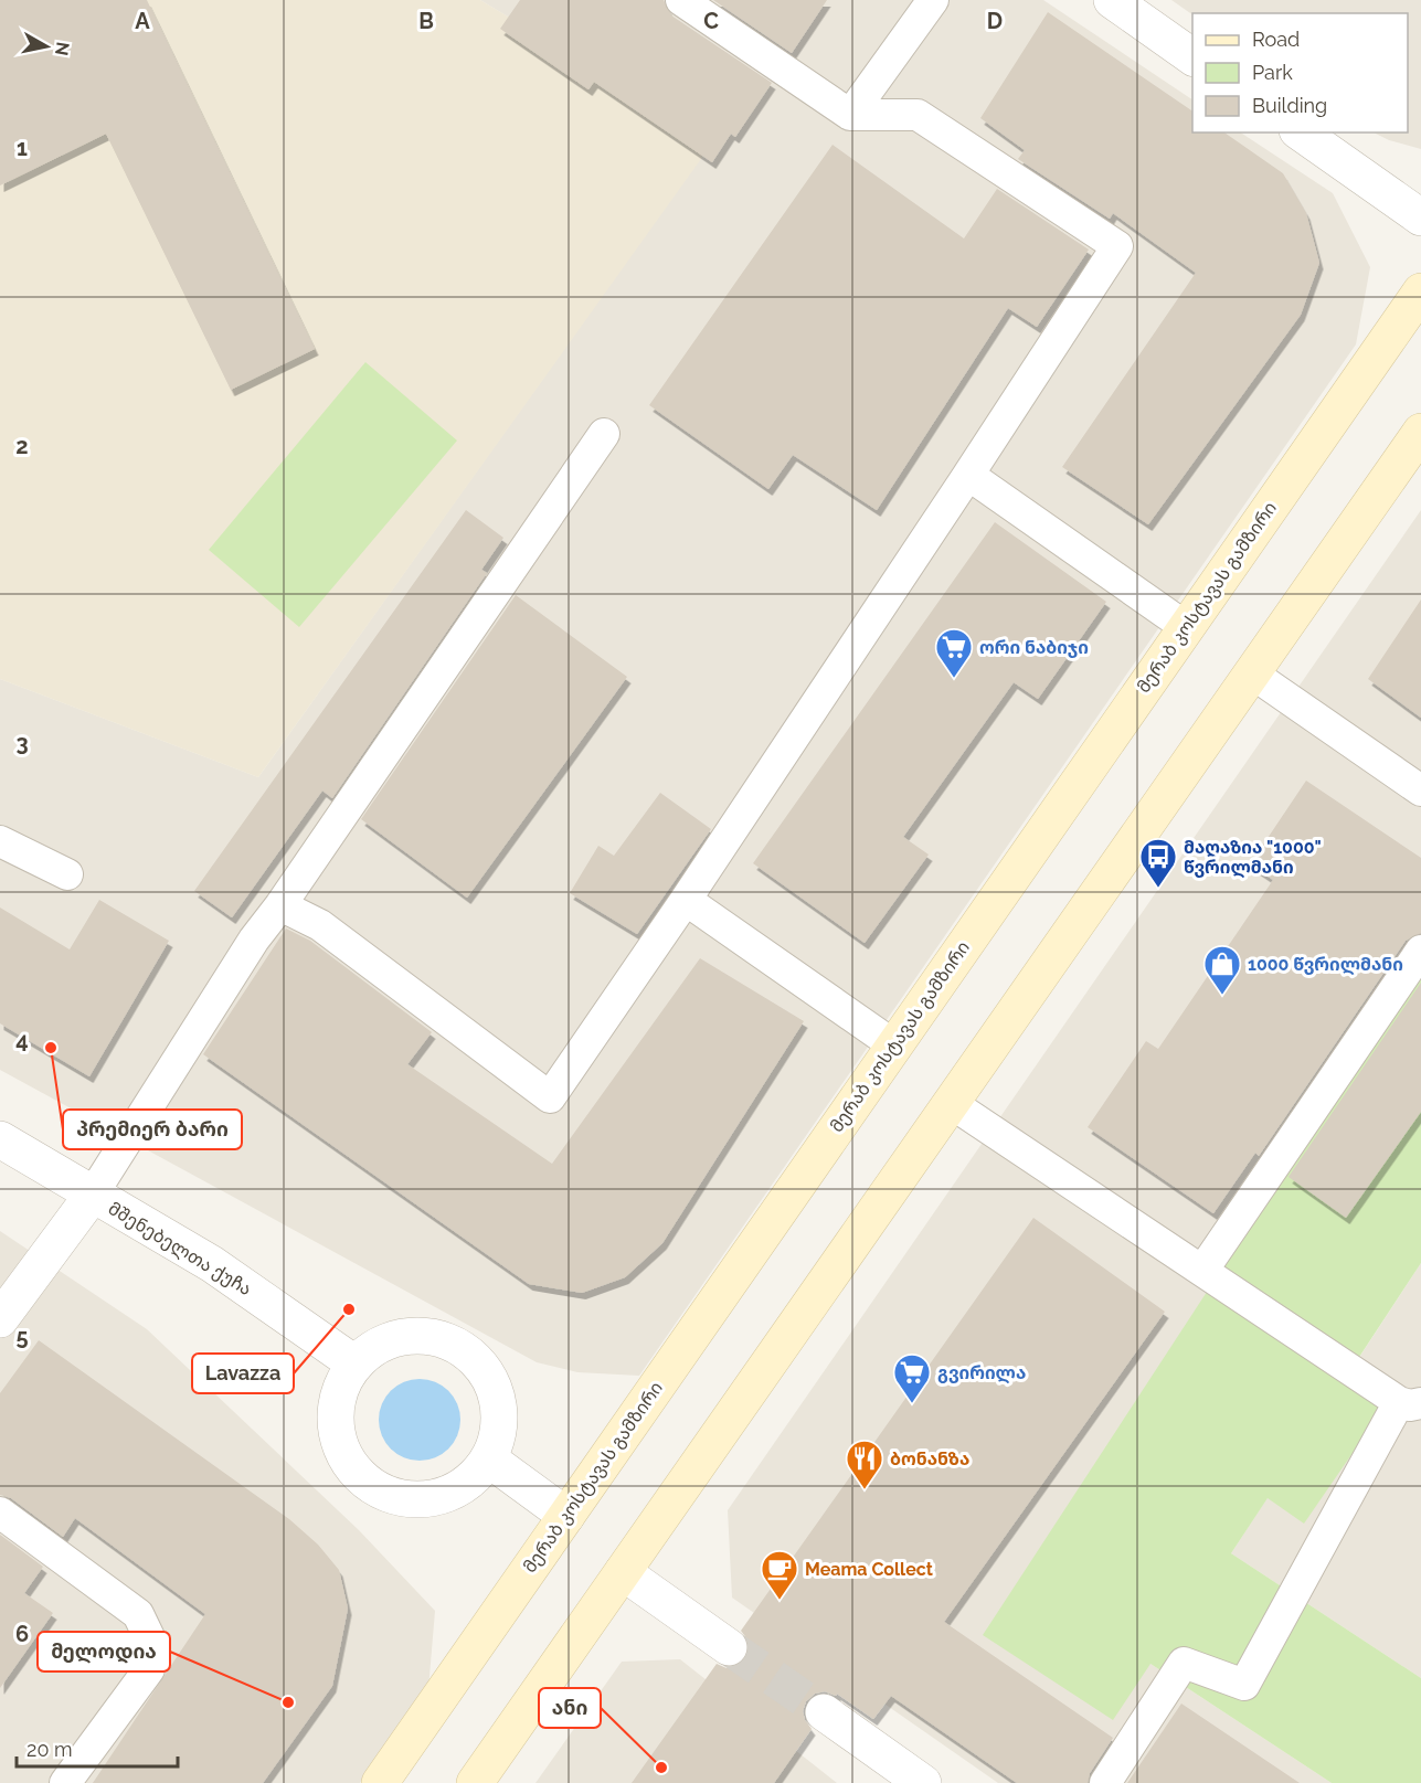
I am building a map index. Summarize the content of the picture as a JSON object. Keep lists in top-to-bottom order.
{
  "streets": {
    "street": ["მერაბ კოსტავას გამზირი", "მშენებელთა ქუჩა"]
  },
  "places": {
    "supermarket": ["ორი ნაბიჯი", "გვირილა"],
    "bus stop": ["მაღაზია \"1000\" წვრილმანი"],
    "shop": ["1000 წვრილმანი"],
    "other": [
      "პრემიერ ბარი",
      "Lavazza",
      "მელოდია",
      "ანი"
    ],
    "restaurant": ["ბონანზა"],
    "cafe": ["Meama Collect"]
  },
  "legend": ["Road", "Park", "Building"],
  "scale_bar": "20 m",
  "north": "right",
  "grid": {
    "columns": [
      "A",
      "B",
      "C",
      "D"
    ],
    "rows": [
      "1",
      "2",
      "3",
      "4",
      "5",
      "6"
    ]
  }
}
